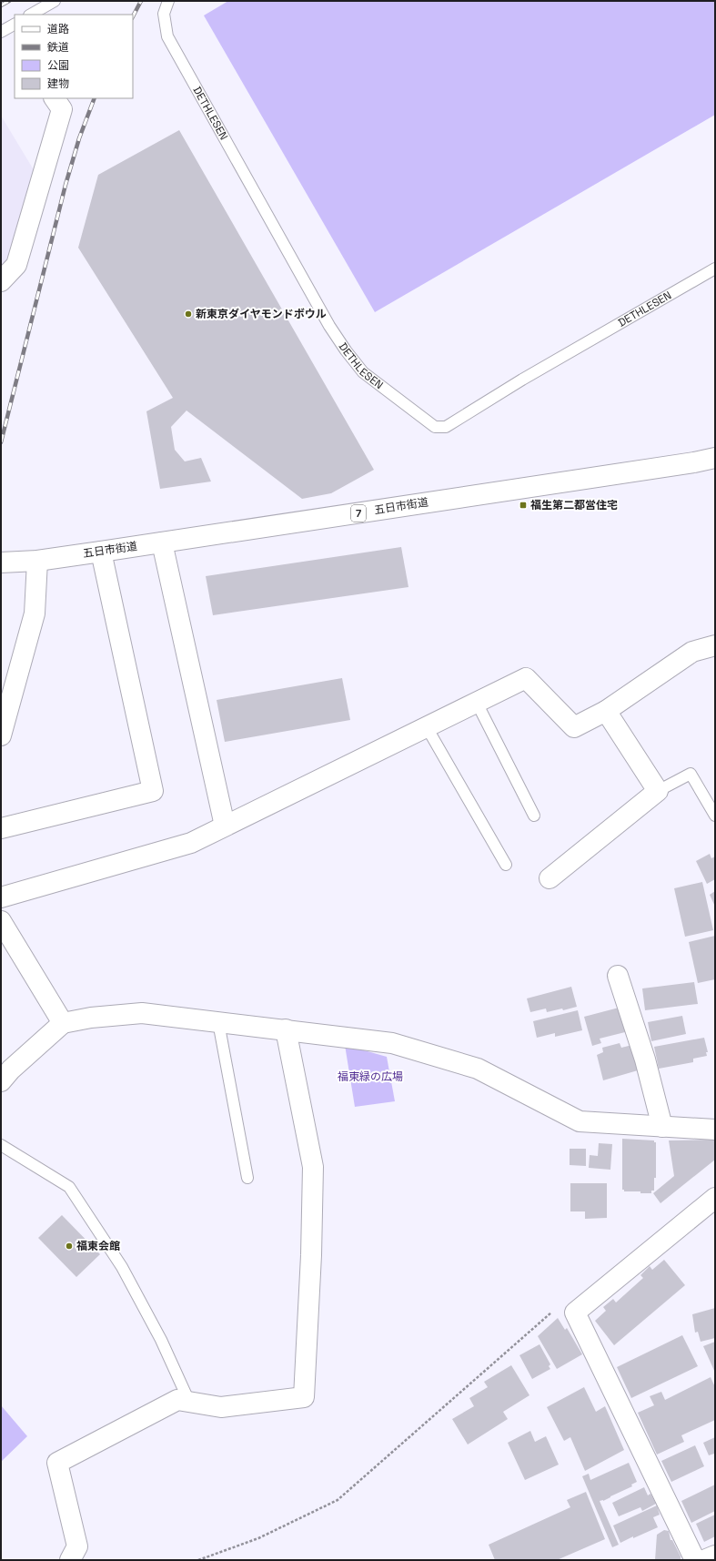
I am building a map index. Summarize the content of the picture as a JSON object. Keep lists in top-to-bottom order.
{
  "streets": {
    "street": ["五日市街道", "7"],
    "lane": ["DETHLESEN"]
  },
  "parks": ["福東緑の広場"],
  "places": {
    "other": ["新東京ダイヤモンドボウル", "福東会館"],
    "transit": ["福生第二都営住宅"]
  },
  "legend": [
    "道路",
    "鉄道",
    "公園",
    "建物"
  ]
}
